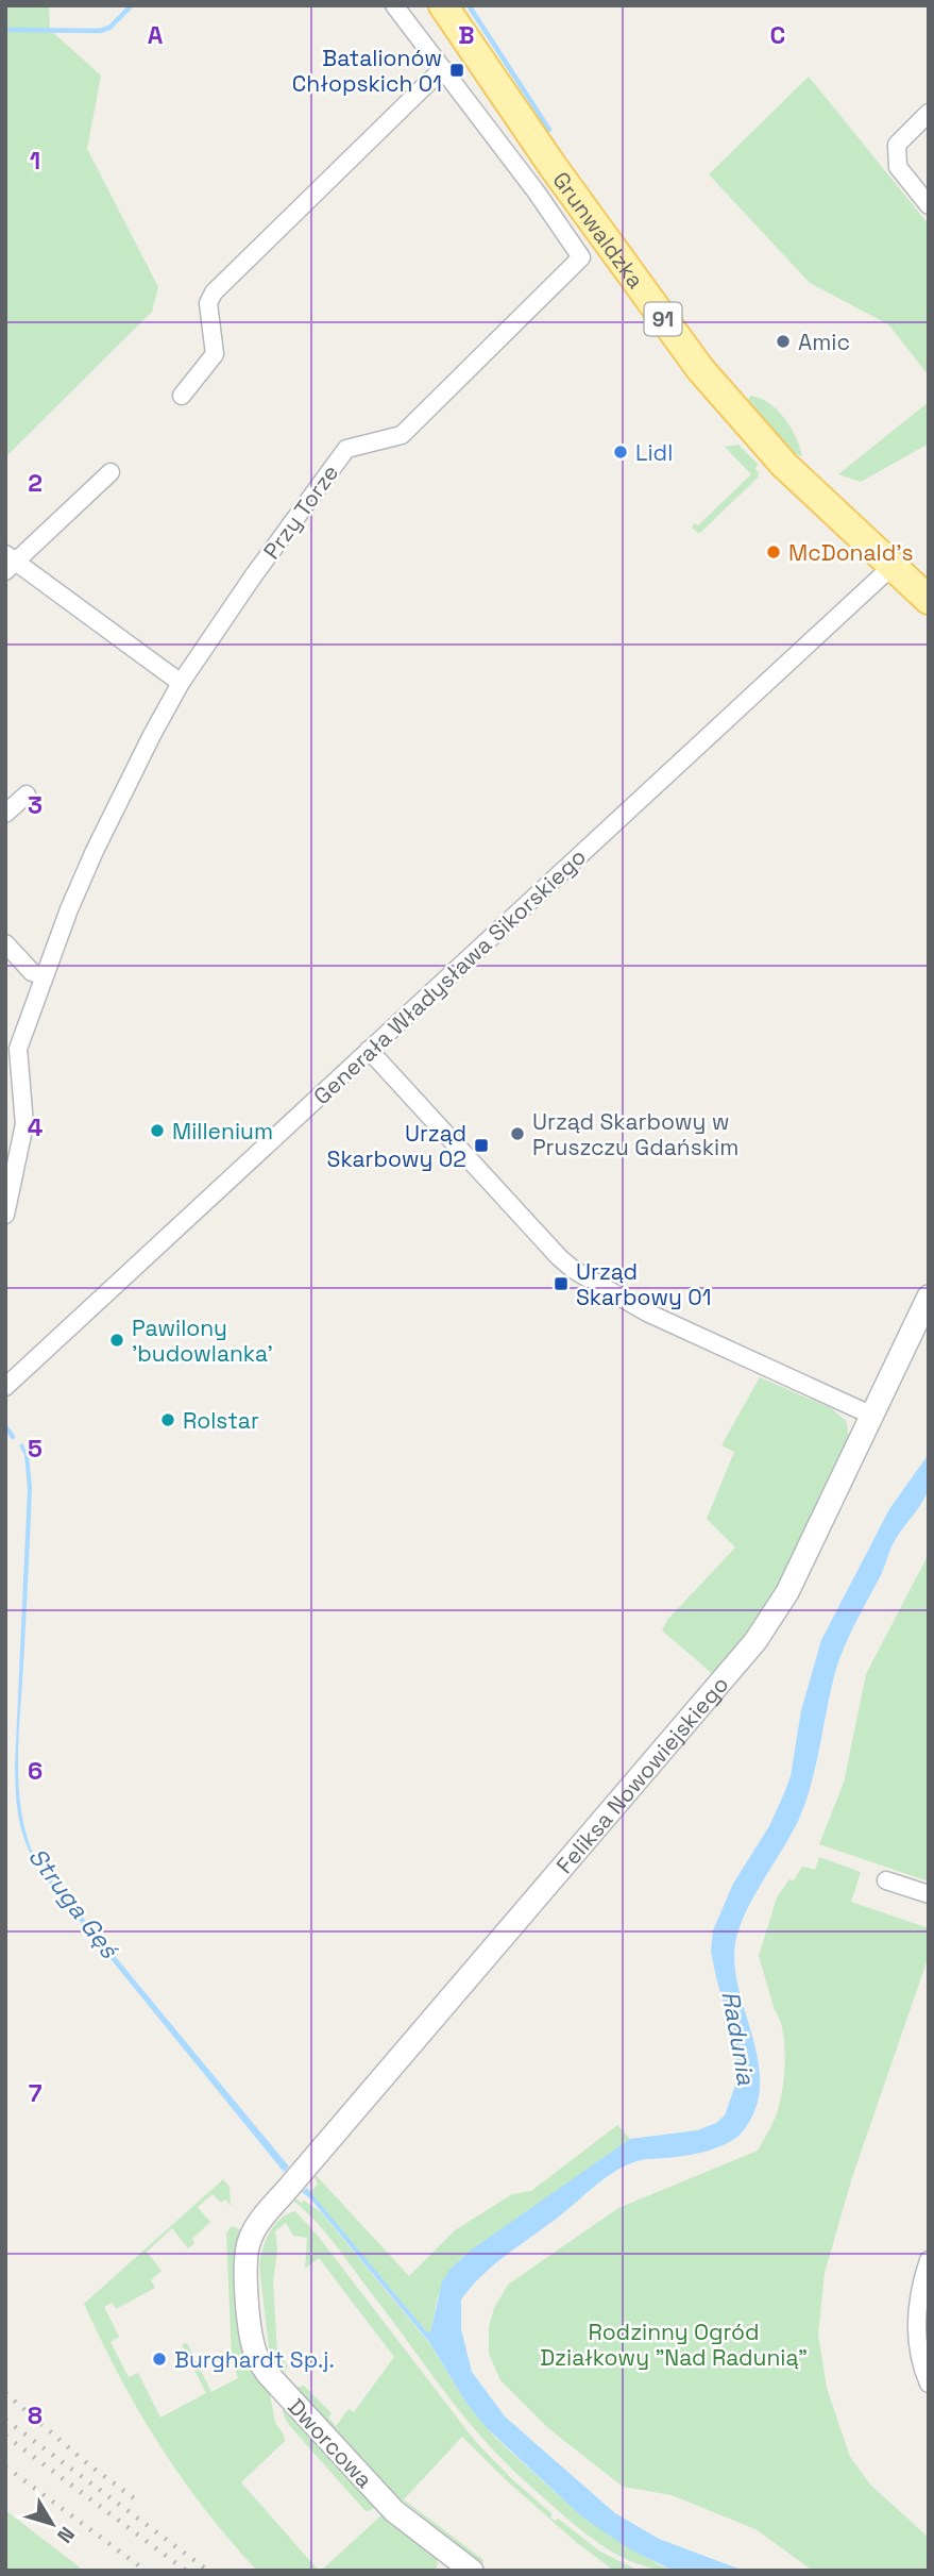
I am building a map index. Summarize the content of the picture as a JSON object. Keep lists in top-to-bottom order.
{
  "streets": {
    "main road": ["Grunwaldzka", "91"],
    "street": [
      "Przy Torze",
      "Generała Władysława Sikorskiego",
      "Feliksa Nowowiejskiego",
      "Dworcowa"
    ]
  },
  "crossings": [
    ["Grunwaldzka", "Przy Torze"],
    ["Grunwaldzka", "Generała Władysława Sikorskiego"],
    ["Feliksa Nowowiejskiego", "Dworcowa"]
  ],
  "water": ["Struga Gęś", "Radunia"],
  "parks": ["Rodzinny Ogród Działkowy \"Nad Radunią\""],
  "places": {
    "transit": ["Batalionów Chłopskich 01", "Urząd Skarbowy 02", "Urząd Skarbowy 01"],
    "other": [
      "Amic",
      "Lidl",
      "McDonald's",
      "Millenium",
      "Urząd Skarbowy w Pruszczu Gdańskim",
      "Pawilony 'budowlanka'",
      "Rolstar",
      "Burghardt Sp.j."
    ]
  },
  "north": "bottom right",
  "grid": {
    "columns": ["A", "B", "C"],
    "rows": [
      "1",
      "2",
      "3",
      "4",
      "5",
      "6",
      "7",
      "8"
    ]
  }
}
